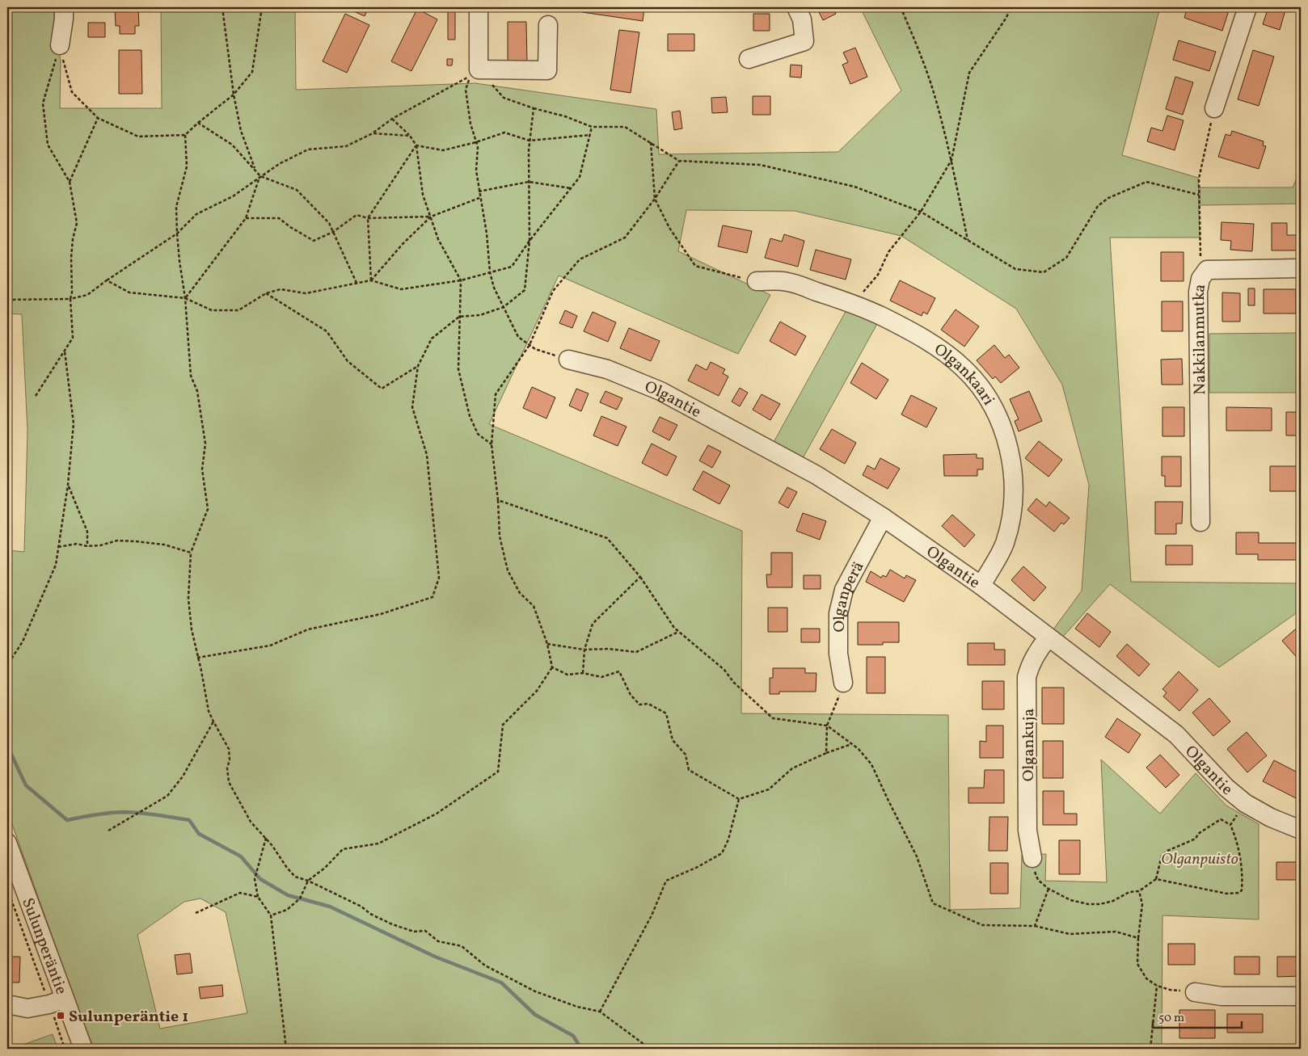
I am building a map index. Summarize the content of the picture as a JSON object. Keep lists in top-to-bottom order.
{
  "streets": {
    "street": [
      "Nakkilanmutka",
      "Olgankaari",
      "Olgantie",
      "Olganperä",
      "Olgankuja",
      "Sulunperäntie"
    ]
  },
  "crossings": [
    ["Olgankaari", "Olgantie"],
    ["Olgantie", "Olganperä"],
    ["Olgantie", "Olgankuja"]
  ],
  "parks": ["Olganpuisto"],
  "places": {
    "transit": ["Sulunperäntie 1"]
  },
  "scale_bar": "50 m"
}
